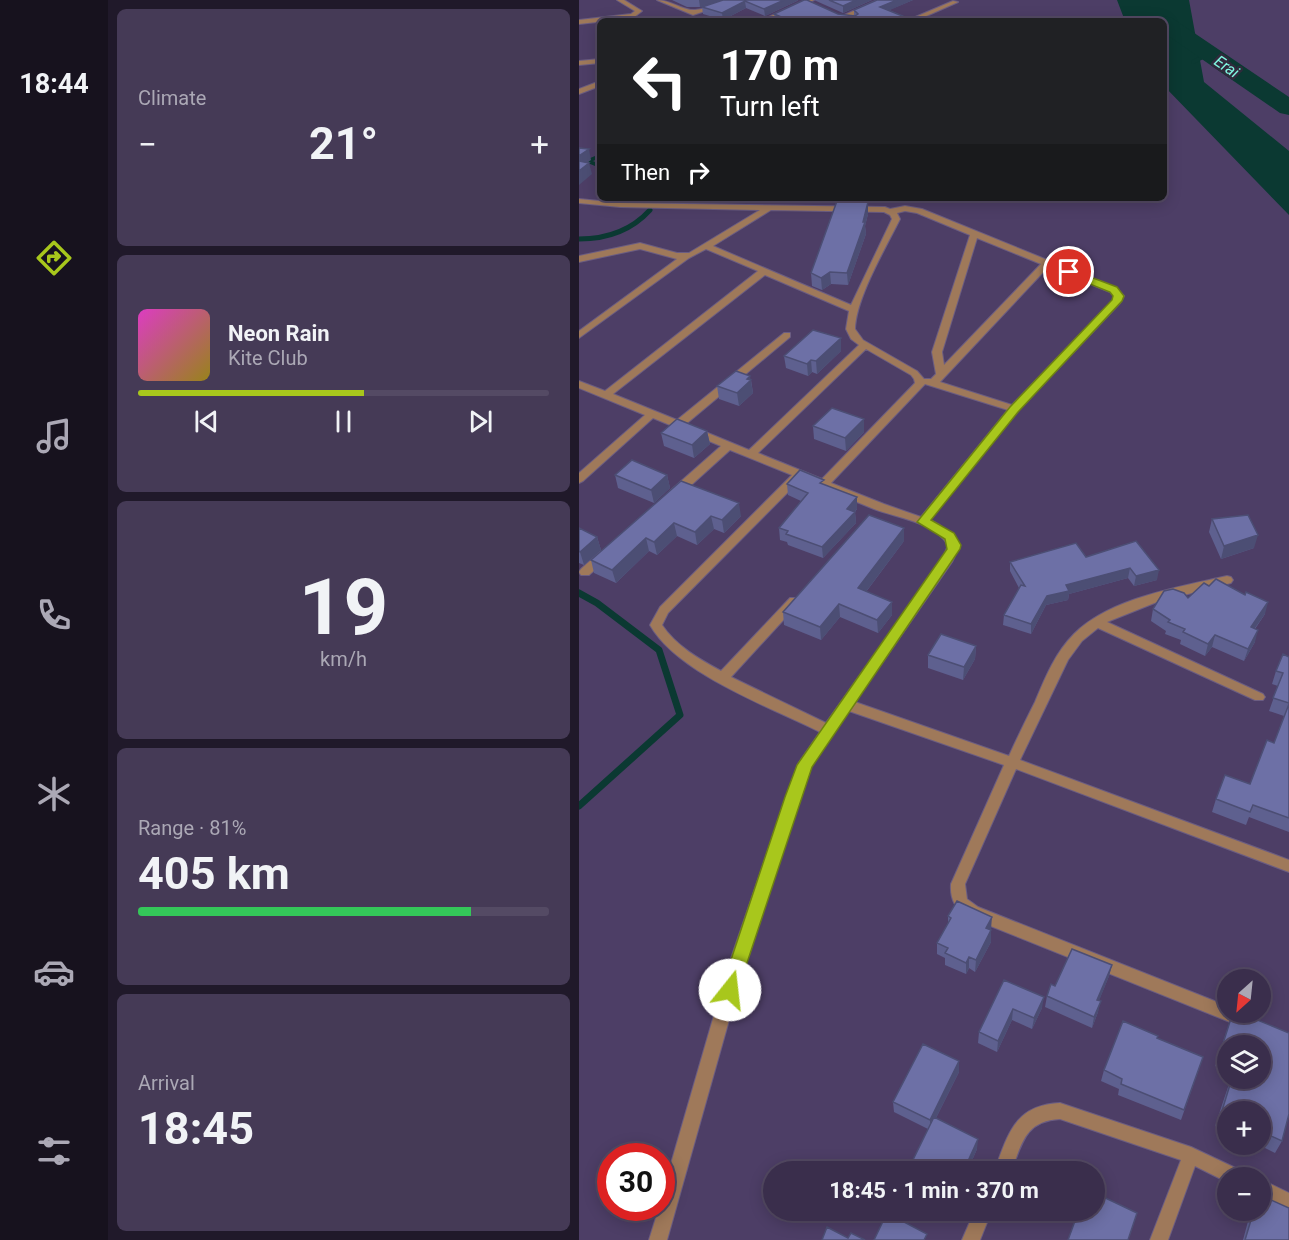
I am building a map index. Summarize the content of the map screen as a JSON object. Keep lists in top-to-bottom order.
{
  "water": ["Erai"],
  "north": "bottom left",
  "page": {
    "tabs": "18:44",
    "tile": [
      "Climate",
      ["19", "km/h"],
      ["Range · 81%", "405 km"],
      ["Arrival", "18:45"]
    ],
    "turn": ["170 m", "Turn left"],
    "heat": ["−", "21°", "+"],
    "then": "Then",
    "song": ["Neon Rain", "Kite Club"],
    "map_buttons": ["+", "−"],
    "limit": "30",
    "trip": "18:45 · 1 min · 370 m"
  }
}
